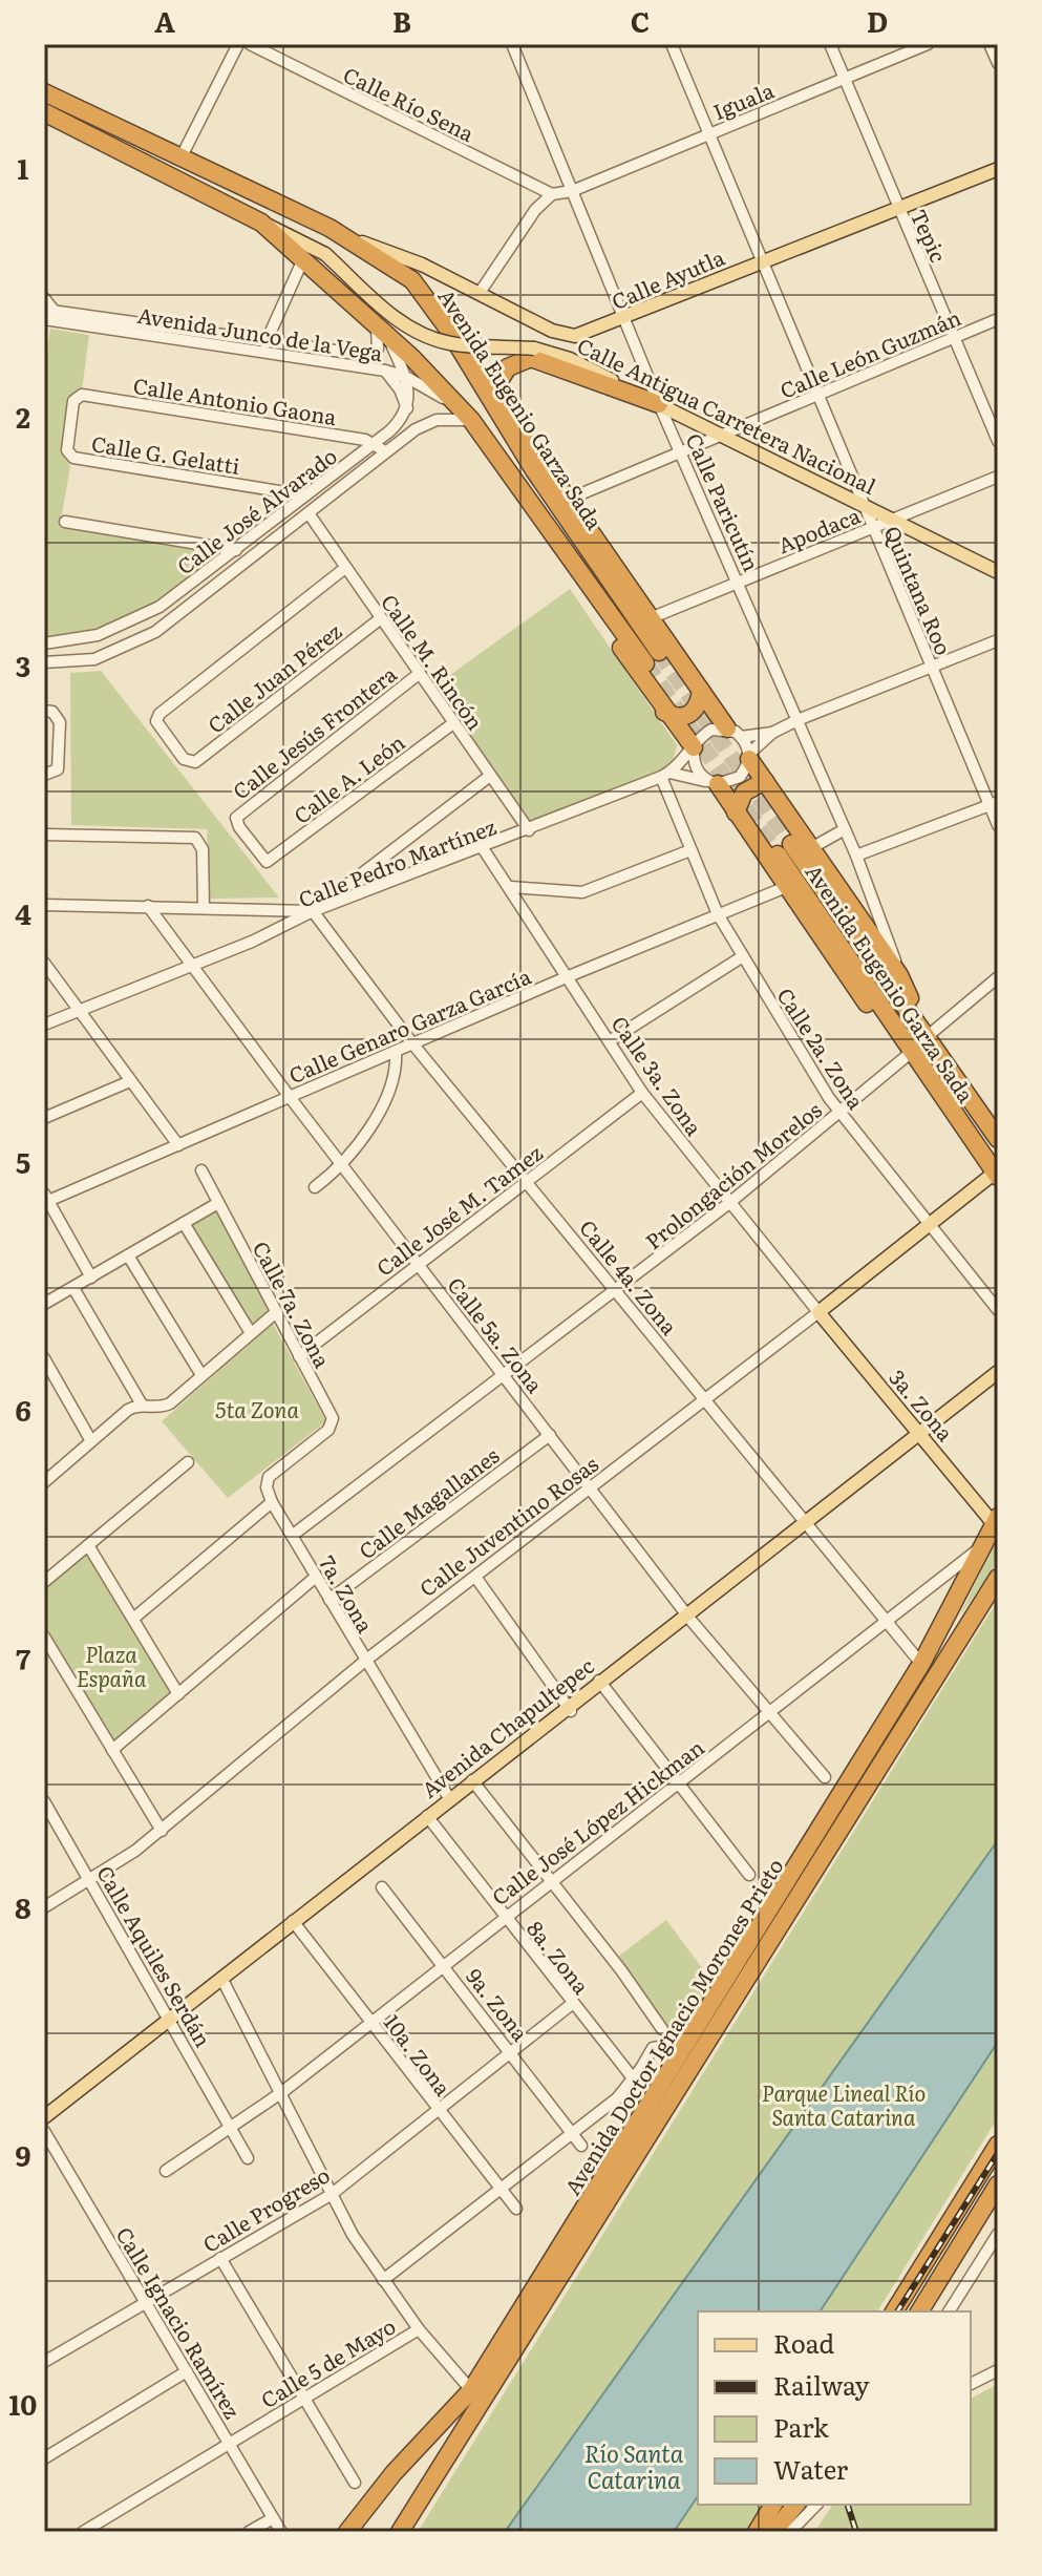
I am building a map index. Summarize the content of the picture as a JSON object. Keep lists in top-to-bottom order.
{
  "streets": {
    "highway": ["Avenida Eugenio Garza Sada", "Avenida Doctor Ignacio Morones Prieto"],
    "main road": [
      "Calle Ayutla",
      "Calle Antigua Carretera Nacional",
      "3a. Zona",
      "Calle Juventino Rosas",
      "Avenida Chapultepec"
    ],
    "street": [
      "Iguala",
      "Calle Río Sena",
      "Tepic",
      "Avenida Junco de la Vega",
      "Calle León Guzmán",
      "Calle Antonio Gaona",
      "Calle G. Gelatti",
      "Calle Paricutín",
      "Calle José Alvarado",
      "Apodaca",
      "Quintana Roo",
      "Calle M. Rincón",
      "Calle Juan Pérez",
      "Calle Jesús Frontera",
      "Calle A. León",
      "Calle Pedro Martínez",
      "Calle Genaro Garza García",
      "Calle 2a. Zona",
      "Calle 3a. Zona",
      "Prolongación Morelos",
      "Calle José M. Tamez",
      "Calle 4a. Zona",
      "Calle 7a. Zona",
      "Calle 5a. Zona",
      "Calle Magallanes",
      "7a. Zona",
      "Calle José López Hickman",
      "Calle Aquiles Serdán",
      "8a. Zona",
      "9a. Zona",
      "10a. Zona",
      "Calle Progreso",
      "Calle Ignacio Ramírez",
      "Calle 5 de Mayo"
    ]
  },
  "crossings": [
    ["Iguala", "Calle Río Sena"],
    ["Iguala", "Tepic"],
    ["Iguala", "Calle Paricutín"],
    ["Iguala", "Quintana Roo"],
    ["Tepic", "Calle Ayutla"],
    ["Tepic", "Calle León Guzmán"],
    ["Calle Ayutla", "Avenida Eugenio Garza Sada"],
    ["Calle Ayutla", "Calle Paricutín"],
    ["Calle Ayutla", "Quintana Roo"],
    ["Avenida Junco de la Vega", "Avenida Eugenio Garza Sada"],
    ["Avenida Junco de la Vega", "Calle José Alvarado"],
    ["Calle León Guzmán", "Calle Antigua Carretera Nacional"],
    ["Calle León Guzmán", "Calle Paricutín"],
    ["Calle León Guzmán", "Quintana Roo"],
    ["Calle Antonio Gaona", "Calle G. Gelatti"],
    ["Calle Antonio Gaona", "Calle José Alvarado"],
    ["Avenida Eugenio Garza Sada", "Calle Antigua Carretera Nacional"],
    ["Avenida Eugenio Garza Sada", "Calle José Alvarado"],
    ["Avenida Eugenio Garza Sada", "Prolongación Morelos"],
    ["Avenida Eugenio Garza Sada", "Calle Juventino Rosas"],
    ["Calle Antigua Carretera Nacional", "Calle Paricutín"],
    ["Calle Antigua Carretera Nacional", "Apodaca"],
    ["Calle Antigua Carretera Nacional", "Quintana Roo"],
    ["Calle G. Gelatti", "Calle José Alvarado"],
    ["Calle Paricutín", "Apodaca"],
    ["Calle José Alvarado", "Calle M. Rincón"],
    ["Apodaca", "Quintana Roo"],
    ["Calle M. Rincón", "Calle Juan Pérez"],
    ["Calle M. Rincón", "Calle Jesús Frontera"],
    ["Calle M. Rincón", "Calle A. León"],
    ["Calle M. Rincón", "Calle Pedro Martínez"],
    ["Calle Jesús Frontera", "Calle A. León"],
    ["Calle Pedro Martínez", "Calle 2a. Zona"],
    ["Calle Pedro Martínez", "Calle 3a. Zona"],
    ["Calle Pedro Martínez", "Calle 4a. Zona"],
    ["Calle Pedro Martínez", "Calle 5a. Zona"],
    ["Calle Genaro Garza García", "Calle 2a. Zona"],
    ["Calle Genaro Garza García", "Calle 3a. Zona"],
    ["Calle Genaro Garza García", "Calle 4a. Zona"],
    ["Calle Genaro Garza García", "Calle 5a. Zona"],
    ["Calle 2a. Zona", "Prolongación Morelos"],
    ["Calle 2a. Zona", "Calle Juventino Rosas"],
    ["Calle 3a. Zona", "Prolongación Morelos"],
    ["Calle 3a. Zona", "Calle José M. Tamez"],
    ["Calle 3a. Zona", "3a. Zona"],
    ["Calle 3a. Zona", "Calle Juventino Rosas"],
    ["Prolongación Morelos", "Calle 4a. Zona"],
    ["Prolongación Morelos", "Calle 5a. Zona"],
    ["Prolongación Morelos", "7a. Zona"],
    ["Calle José M. Tamez", "Calle 4a. Zona"],
    ["Calle José M. Tamez", "Calle 7a. Zona"],
    ["Calle José M. Tamez", "Calle 5a. Zona"],
    ["Calle 4a. Zona", "Calle Juventino Rosas"],
    ["Calle 4a. Zona", "Avenida Chapultepec"],
    ["Calle 4a. Zona", "Calle José López Hickman"],
    ["Calle 4a. Zona", "Avenida Doctor Ignacio Morones Prieto"],
    ["Calle 7a. Zona", "7a. Zona"],
    ["Calle 5a. Zona", "Calle Magallanes"],
    ["Calle 5a. Zona", "Calle Juventino Rosas"],
    ["Calle 5a. Zona", "Avenida Chapultepec"],
    ["Calle 5a. Zona", "Calle José López Hickman"],
    ["3a. Zona", "Calle Juventino Rosas"],
    ["3a. Zona", "Avenida Chapultepec"],
    ["3a. Zona", "Avenida Doctor Ignacio Morones Prieto"],
    ["Calle Magallanes", "7a. Zona"],
    ["Calle Juventino Rosas", "7a. Zona"],
    ["Calle Juventino Rosas", "Calle Aquiles Serdán"],
    ["7a. Zona", "Avenida Chapultepec"],
    ["Avenida Chapultepec", "Calle Aquiles Serdán"],
    ["Avenida Chapultepec", "8a. Zona"],
    ["Avenida Chapultepec", "10a. Zona"],
    ["Calle José López Hickman", "Calle Aquiles Serdán"],
    ["Calle José López Hickman", "8a. Zona"],
    ["Calle José López Hickman", "9a. Zona"],
    ["Calle José López Hickman", "Avenida Doctor Ignacio Morones Prieto"],
    ["Calle José López Hickman", "10a. Zona"],
    ["8a. Zona", "Calle Progreso"],
    ["9a. Zona", "Calle Progreso"],
    ["10a. Zona", "Calle Progreso"],
    ["Calle Progreso", "Calle Ignacio Ramírez"],
    ["Calle Ignacio Ramírez", "Calle 5 de Mayo"]
  ],
  "water": ["Río Santa Catarina"],
  "parks": ["5ta Zona", "Plaza España", "Parque Lineal Río Santa Catarina"],
  "legend": [
    "Road",
    "Railway",
    "Park",
    "Water"
  ],
  "grid": {
    "columns": [
      "A",
      "B",
      "C",
      "D"
    ],
    "rows": [
      "1",
      "2",
      "3",
      "4",
      "5",
      "6",
      "7",
      "8",
      "9",
      "10"
    ]
  }
}
